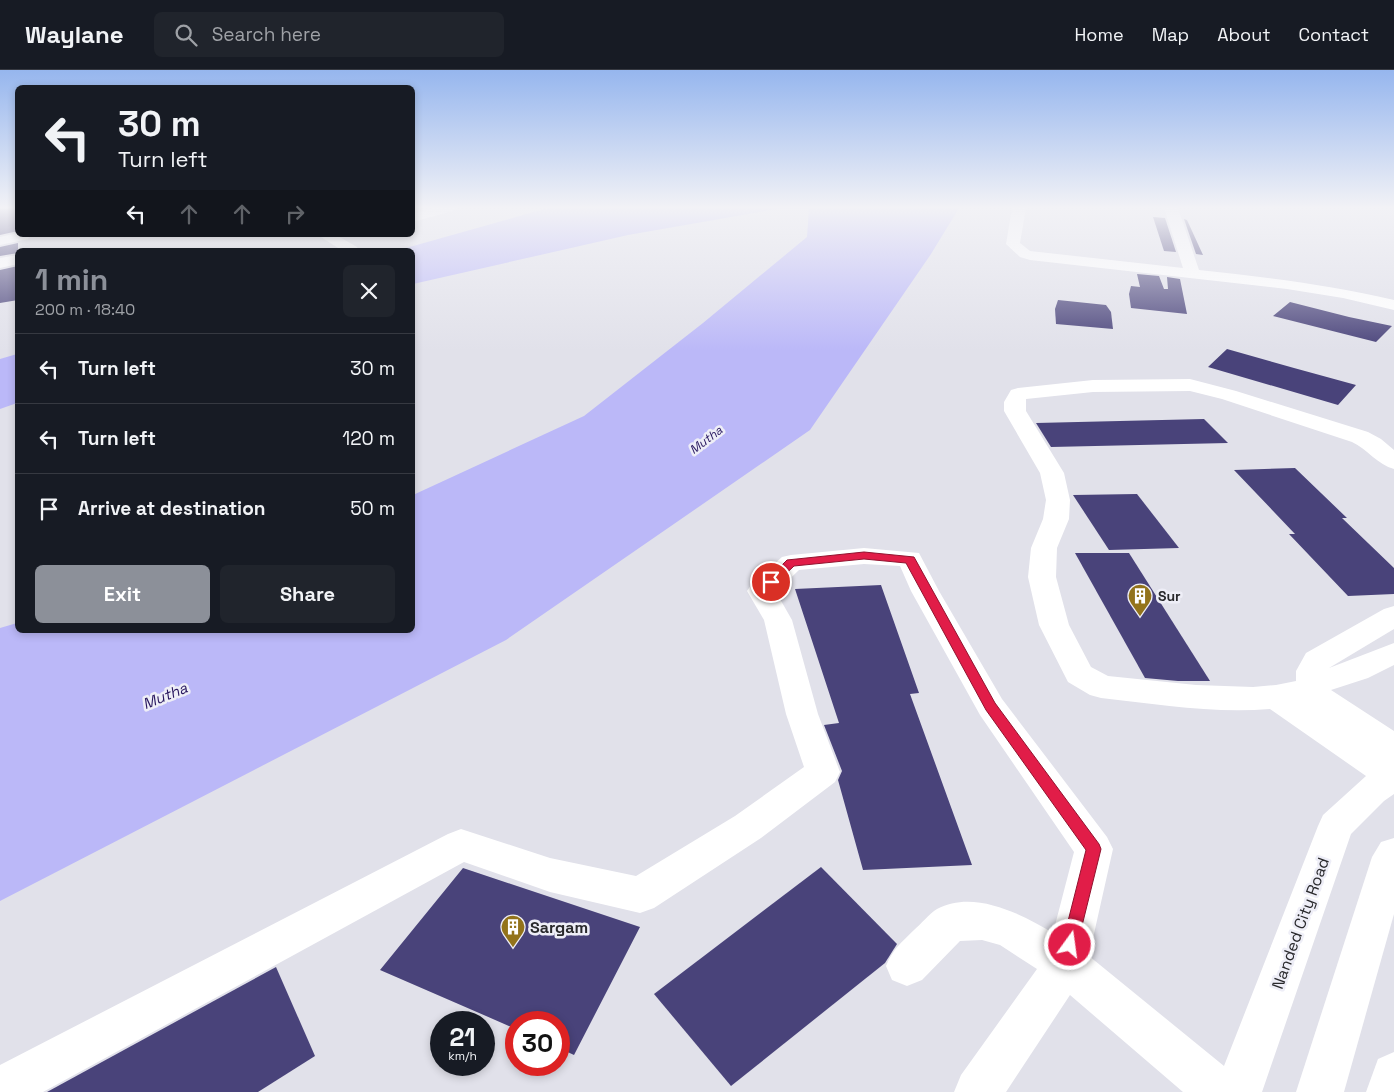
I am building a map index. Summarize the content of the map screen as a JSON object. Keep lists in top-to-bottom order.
{
  "streets": {
    "street": ["Nanded City Road"]
  },
  "water": ["Mutha"],
  "places": {
    "building": ["Sur", "Sargam"]
  },
  "page": {
    "header": "Waylane",
    "search": "Search here",
    "nav": [
      "Home",
      "Map",
      "About",
      "Contact"
    ],
    "turn": ["30 m", "Turn left"],
    "heading": ["1 min", "200 m · 18:40"],
    "list": [
      {
        "name": "Turn left",
        "value": "30 m"
      },
      {
        "name": "Turn left",
        "value": "120 m"
      },
      {
        "name": "Arrive at destination",
        "value": "50 m"
      }
    ],
    "buttons": ["Exit", "Share"],
    "speed": "21 km/h",
    "limit": "30"
  }
}
